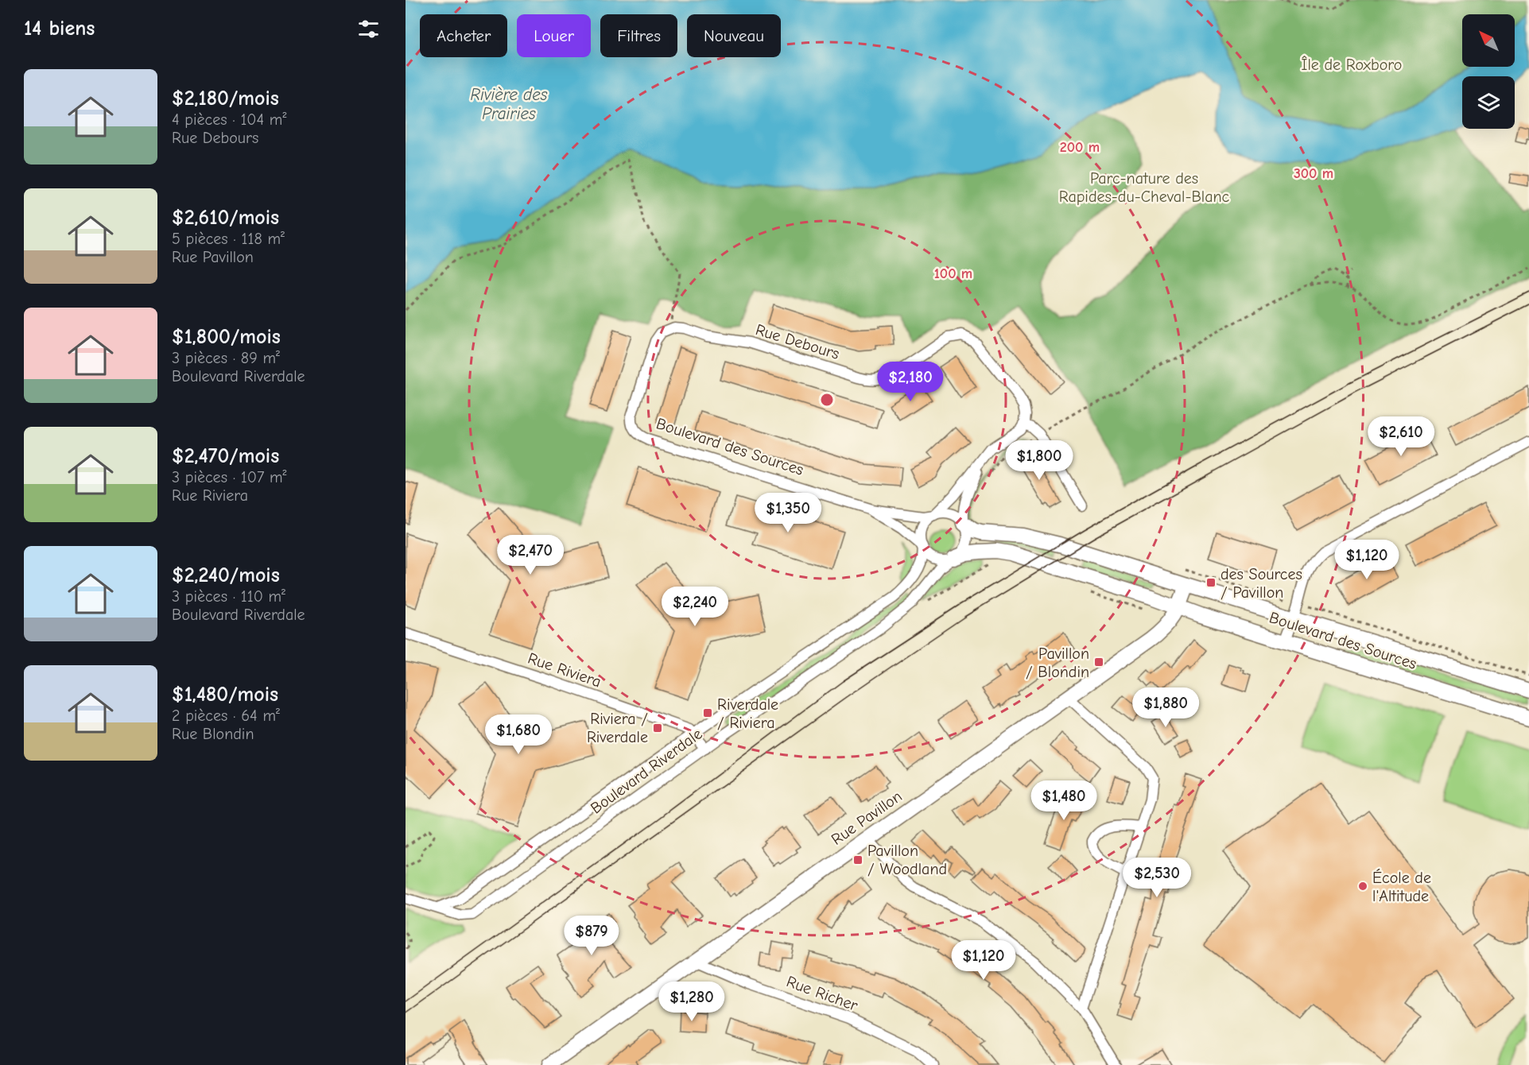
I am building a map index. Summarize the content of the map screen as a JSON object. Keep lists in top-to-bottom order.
{
  "streets": {
    "street": [
      "Rue Debours",
      "Boulevard des Sources",
      "Rue Riviera",
      "Boulevard Riverdale",
      "Rue Pavillon",
      "Rue Richer"
    ]
  },
  "crossings": [
    ["Rue Debours", "Boulevard des Sources"],
    ["Boulevard des Sources", "Boulevard Riverdale"],
    ["Boulevard des Sources", "Rue Pavillon"],
    ["Rue Riviera", "Boulevard Riverdale"],
    ["Rue Pavillon", "Rue Richer"]
  ],
  "water": ["Rivière des Prairies"],
  "parks": ["Île de Roxboro", "Parc-nature des Rapides-du-Cheval-Blanc"],
  "places": {
    "transit": [
      "des Sources / Pavillon",
      "Pavillon / Blondin",
      "Riverdale / Riviera",
      "Riviera / Riverdale",
      "Pavillon / Woodland"
    ],
    "other": ["École de l'Altitude"]
  },
  "north": "top left",
  "page": {
    "heading": "14 biens",
    "chip": [
      "Acheter",
      "Louer",
      "Filtres",
      "Nouveau"
    ],
    "list": [
      {
        "name": "$2,180/mois",
        "note": "4 pièces · 104 m² · Rue Debours"
      },
      {
        "name": "$2,610/mois",
        "note": "5 pièces · 118 m² · Rue Pavillon"
      },
      {
        "name": "$1,800/mois",
        "note": "3 pièces · 89 m² · Boulevard Riverdale"
      },
      {
        "name": "$2,470/mois",
        "note": "3 pièces · 107 m² · Rue Riviera"
      },
      {
        "name": "$2,240/mois",
        "note": "3 pièces · 110 m² · Boulevard Riverdale"
      },
      {
        "name": "$1,480/mois",
        "note": "2 pièces · 64 m² · Rue Blondin"
      }
    ],
    "price": [
      "$2,180",
      "$2,610",
      "$1,800",
      "$1,350",
      "$2,470",
      "$1,120",
      "$2,240",
      "$1,880",
      "$1,680",
      "$1,480",
      "$2,530",
      "$879",
      "$1,120",
      "$1,280"
    ]
  },
  "rings": ["200 m", "300 m", "100 m"]
}
